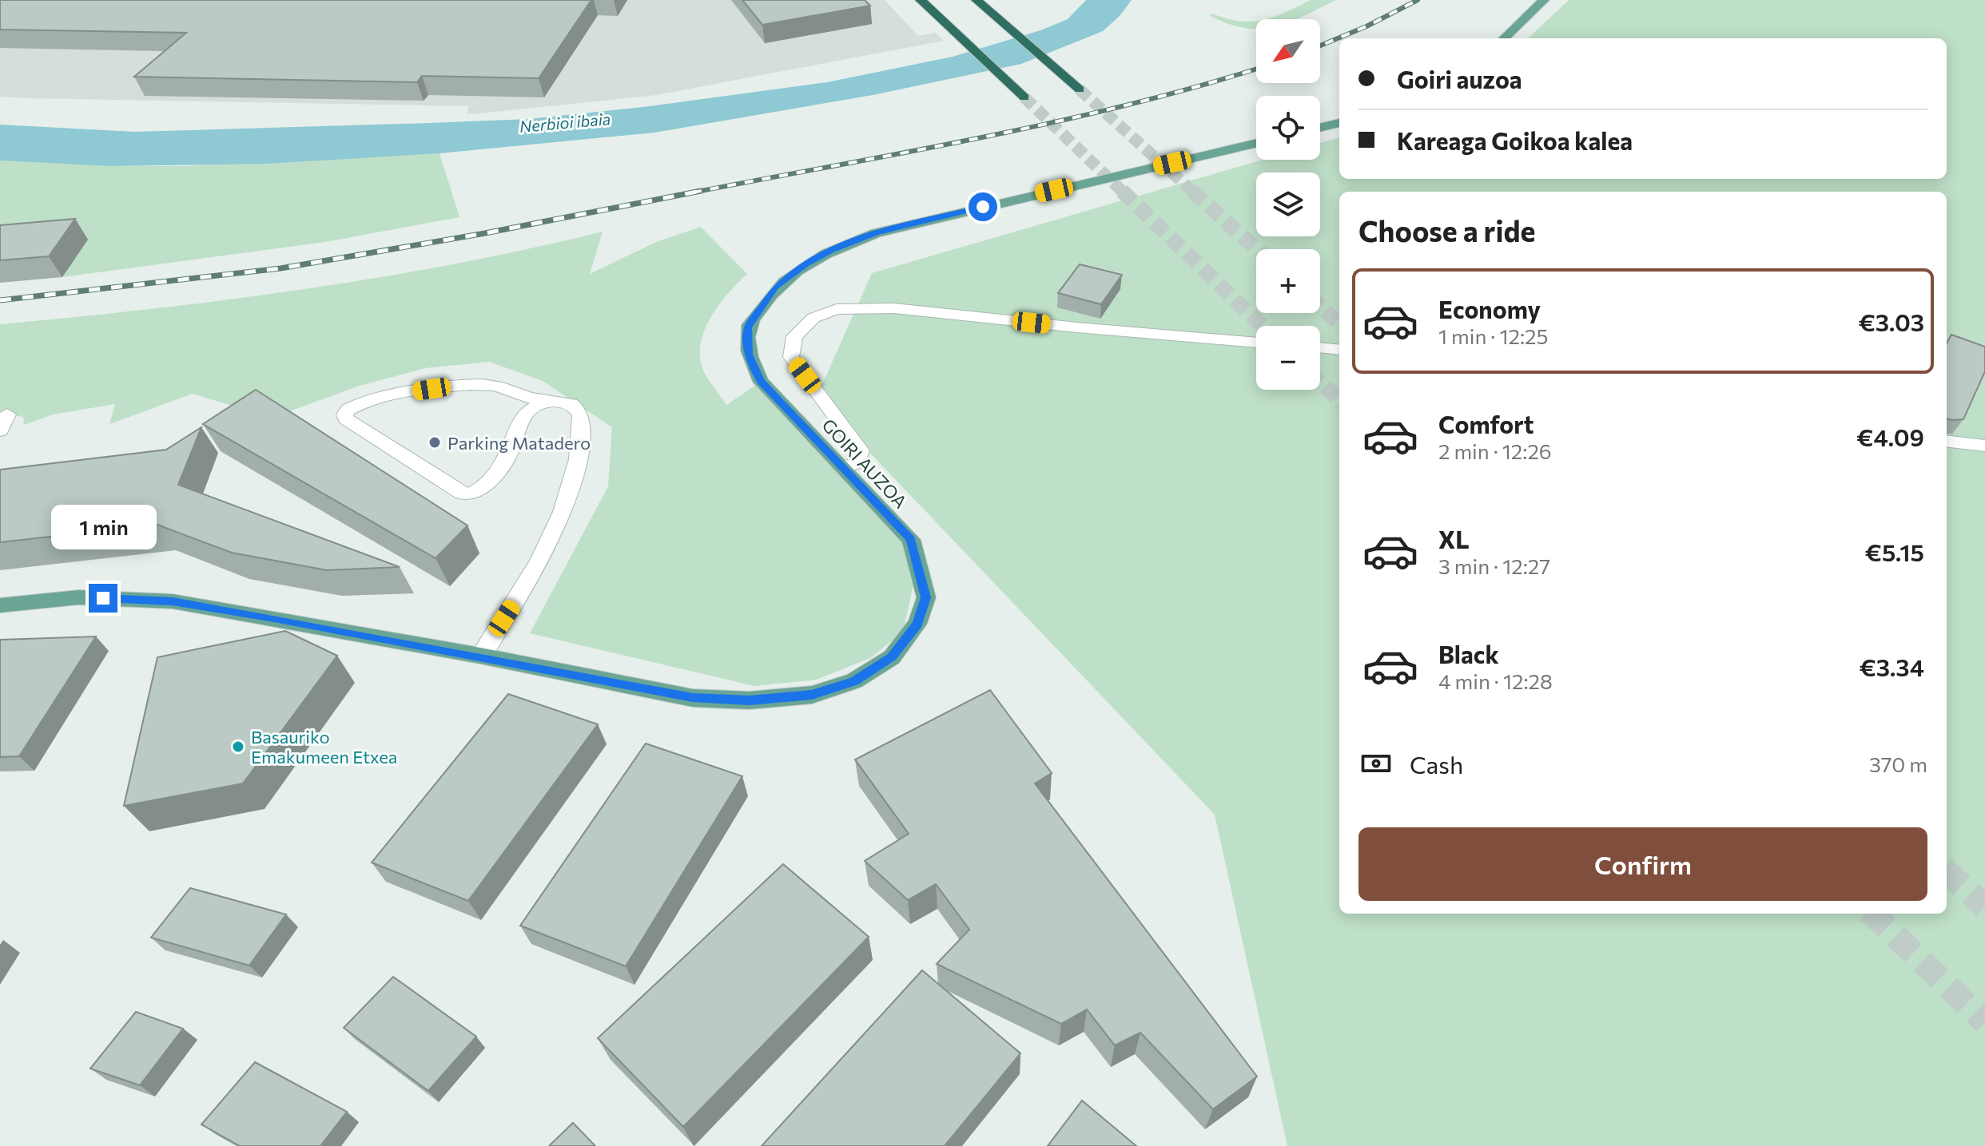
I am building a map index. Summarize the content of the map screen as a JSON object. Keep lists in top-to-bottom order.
{
  "streets": {
    "main road": ["GOIRI AUZOA"]
  },
  "water": ["Nerbioi ibaia"],
  "places": ["Parking Matadero", "Basauriko Emakumeen Etxea"],
  "north": "bottom left",
  "page": {
    "map_buttons": ["+", "−"],
    "banner": ["Goiri auzoa", "Kareaga Goikoa kalea"],
    "heading": "Choose a ride",
    "list": [
      {
        "name": "Economy",
        "note": "1 min · 12:25",
        "value": "€3.03"
      },
      {
        "name": "Comfort",
        "note": "2 min · 12:26",
        "value": "€4.09"
      },
      {
        "name": "XL",
        "note": "3 min · 12:27",
        "value": "€5.15"
      },
      {
        "name": "Black",
        "note": "4 min · 12:28",
        "value": "€3.34"
      }
    ],
    "bubble": "1 min",
    "pay": ["Cash", "370 m"],
    "buttons": "Confirm"
  }
}
